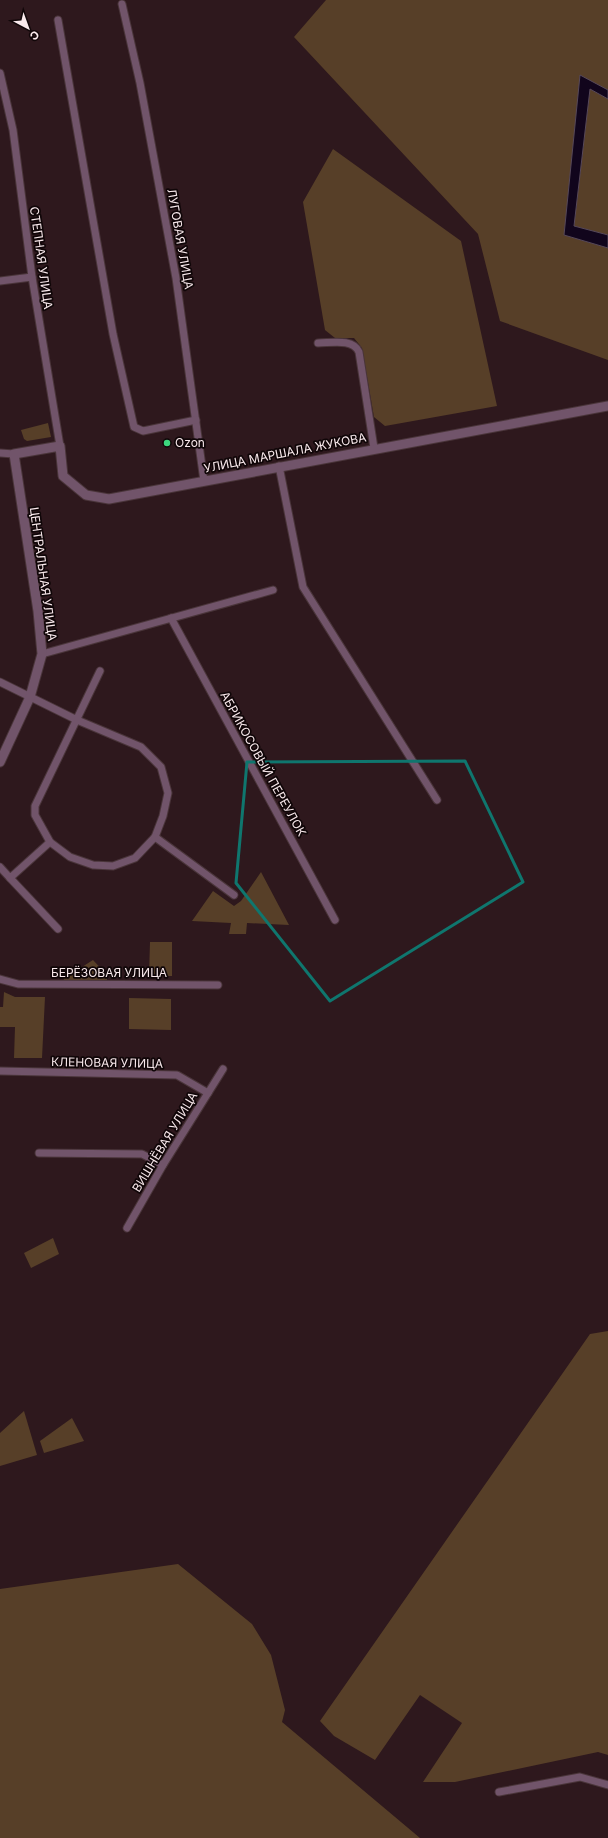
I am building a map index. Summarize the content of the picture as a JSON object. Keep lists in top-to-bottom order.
{
  "streets": {
    "street": [
      "ЛУГОВАЯ УЛИЦА",
      "СТЕПНАЯ УЛИЦА",
      "УЛИЦА МАРШАЛА ЖУКОВА",
      "ЦЕНТРАЛЬНАЯ УЛИЦА",
      "АБРИКОСОВЫЙ ПЕРЕУЛОК",
      "БЕРЁЗОВАЯ УЛИЦА",
      "КЛЕНОВАЯ УЛИЦА",
      "ВИШНЁВАЯ УЛИЦА"
    ]
  },
  "crossings": [
    ["ЛУГОВАЯ УЛИЦА", "УЛИЦА МАРШАЛА ЖУКОВА"],
    ["СТЕПНАЯ УЛИЦА", "УЛИЦА МАРШАЛА ЖУКОВА"],
    ["КЛЕНОВАЯ УЛИЦА", "ВИШНЁВАЯ УЛИЦА"]
  ],
  "places": ["Ozon"],
  "north": "bottom right"
}
